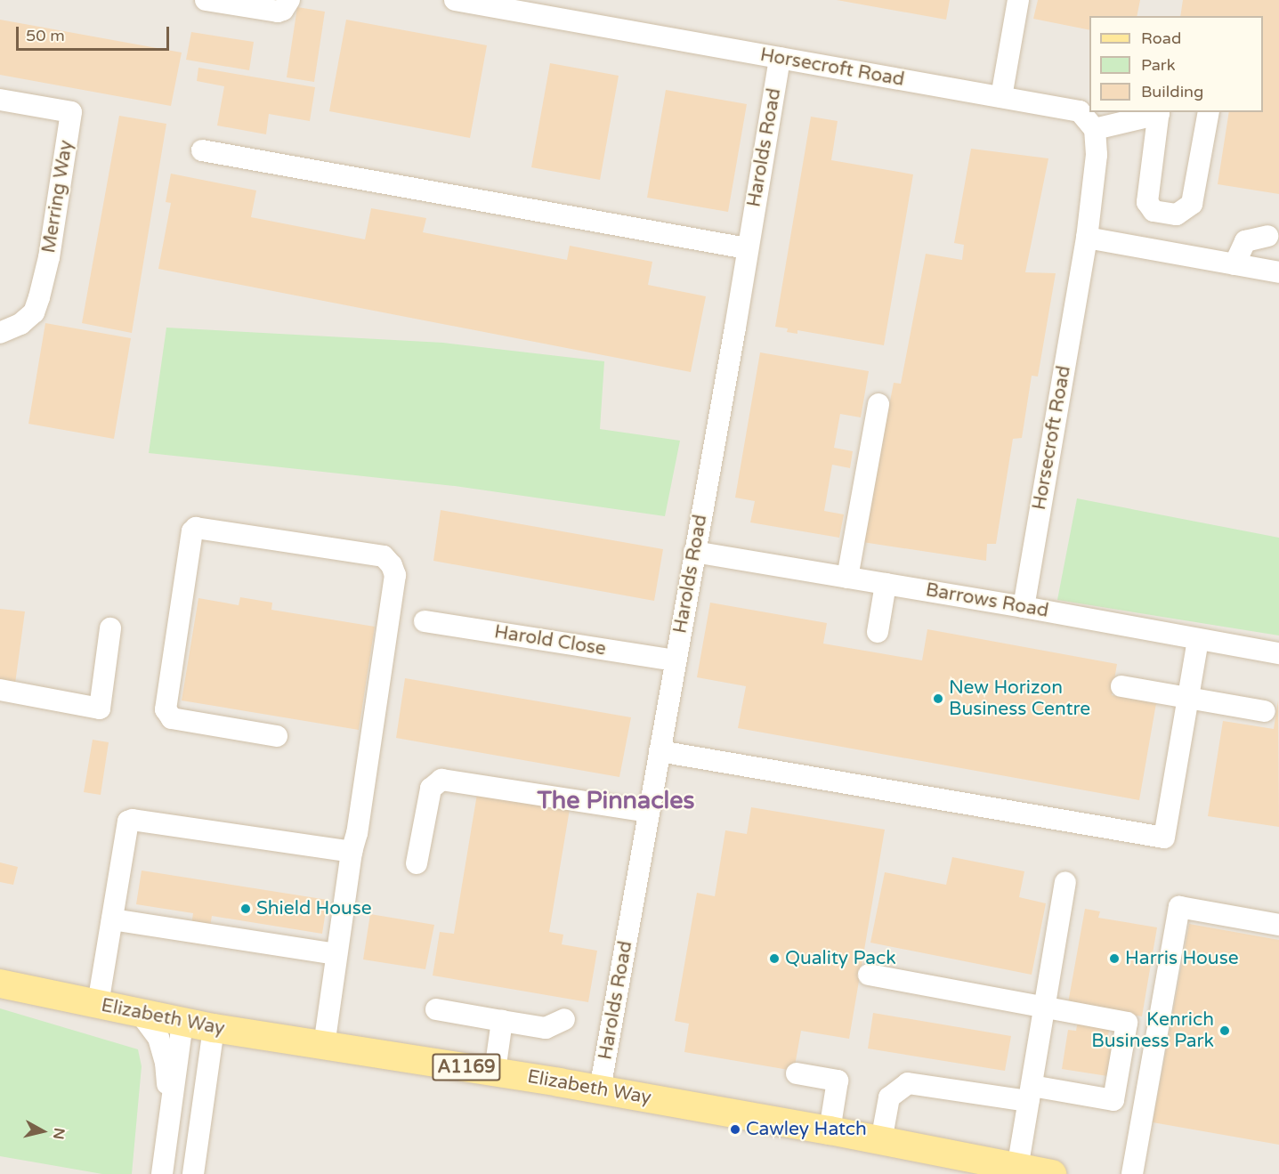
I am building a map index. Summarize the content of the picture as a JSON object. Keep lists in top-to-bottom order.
{
  "streets": {
    "main road": ["Elizabeth Way", "A1169"],
    "street": [
      "Horsecroft Road",
      "Harolds Road",
      "Merring Way",
      "Barrows Road",
      "Harold Close"
    ]
  },
  "crossings": [
    ["Horsecroft Road", "Harolds Road"],
    ["Horsecroft Road", "Barrows Road"],
    ["Harolds Road", "Barrows Road"],
    ["Harolds Road", "Harold Close"],
    ["Harolds Road", "Elizabeth Way"]
  ],
  "districts": ["The Pinnacles"],
  "places": [
    "New Horizon Business Centre",
    "Shield House",
    "Quality Pack",
    "Harris House",
    "Kenrich Business Park",
    "Cawley Hatch"
  ],
  "legend": ["Road", "Park", "Building"],
  "scale_bar": "50 m",
  "north": "right"
}
